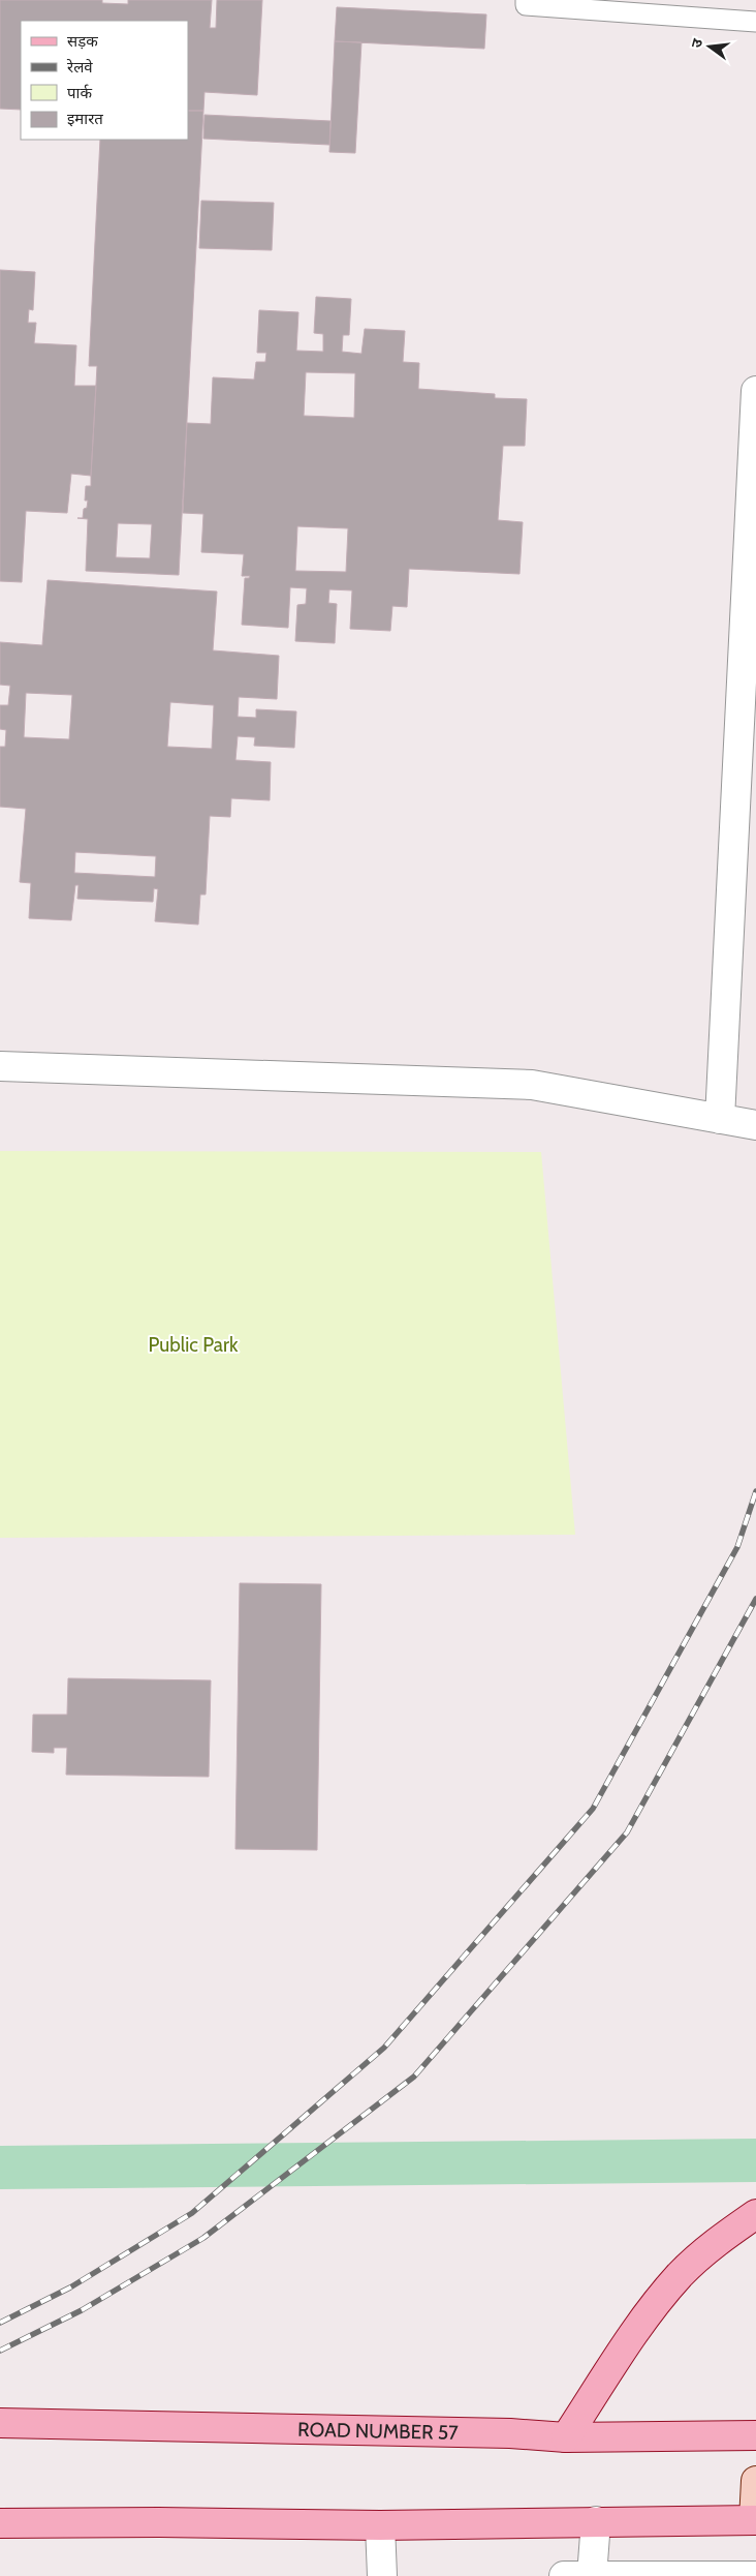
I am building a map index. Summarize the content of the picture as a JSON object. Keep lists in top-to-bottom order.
{
  "streets": {
    "main road": ["ROAD NUMBER 57"]
  },
  "parks": ["Public Park"],
  "legend": [
    "सड़क",
    "रेलवे",
    "पार्क",
    "इमारत"
  ],
  "north": "left"
}
